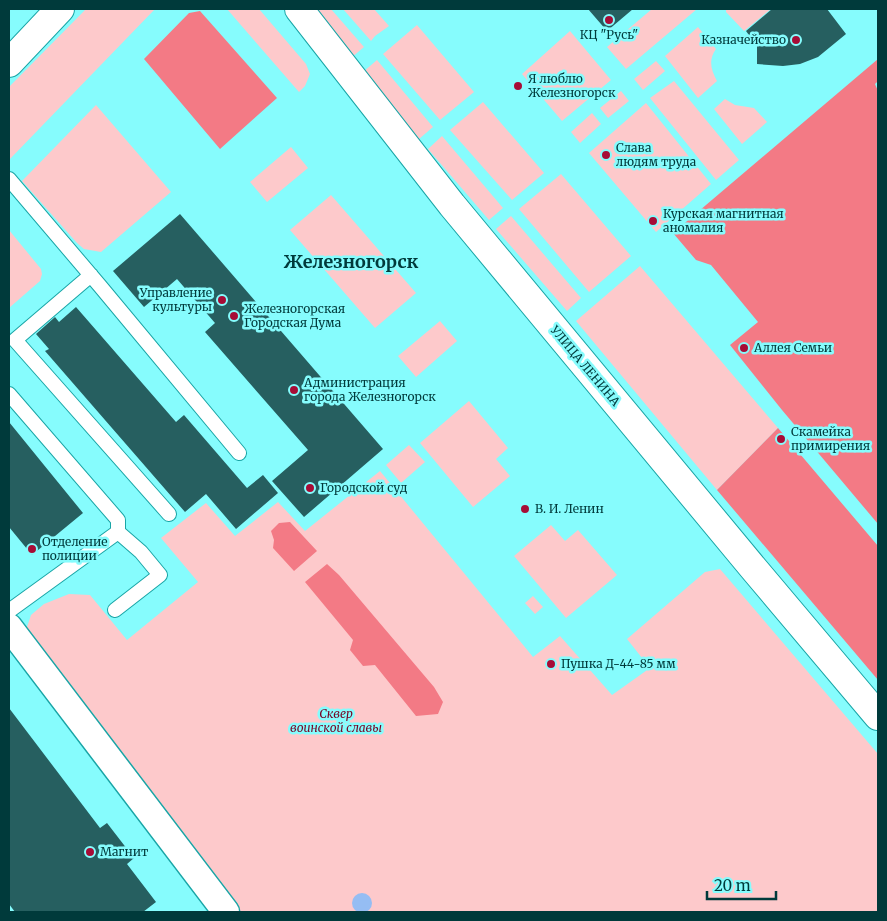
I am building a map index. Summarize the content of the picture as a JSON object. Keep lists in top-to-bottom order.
{
  "streets": {
    "main road": ["УЛИЦА ЛЕНИНА"]
  },
  "districts": ["Железногорск"],
  "parks": ["Сквер воинской славы"],
  "places": [
    "КЦ \"Русь\"",
    "Казначейство",
    "Я люблю Железногорск",
    "Слава людям труда",
    "Курская магнитная аномалия",
    "Управление культуры",
    "Железногорская Городская Дума",
    "Аллея Семьи",
    "Администрация города Железногорск",
    "Скамейка примирения",
    "Городской суд",
    "В. И. Ленин",
    "Отделение полиции",
    "Пушка Д-44-85 мм",
    "Магнит"
  ],
  "scale_bar": "20 m"
}
